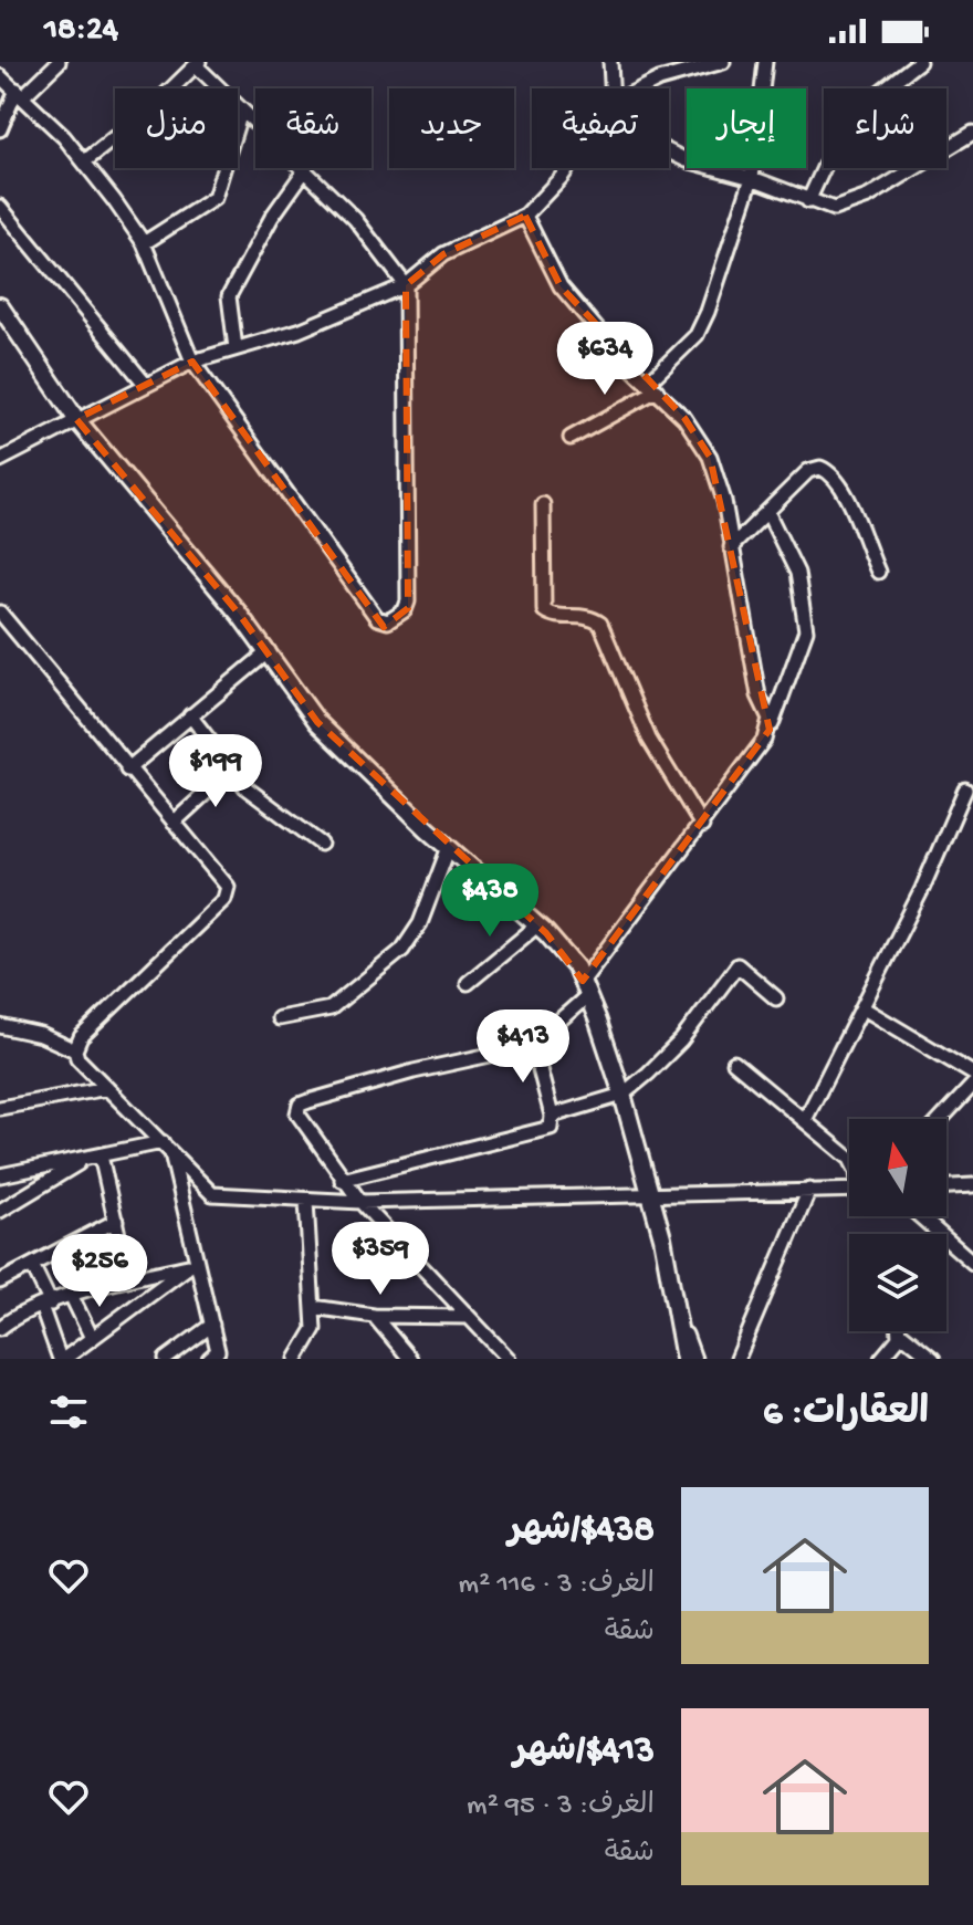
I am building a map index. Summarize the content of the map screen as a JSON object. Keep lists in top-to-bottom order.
{
  "north": "top",
  "page": {
    "status": "18:24",
    "chip": [
      "شراء",
      "إيجار",
      "تصفية",
      "جديد",
      "شقة",
      "منزل"
    ],
    "price": [
      "$634",
      "$199",
      "$438",
      "$413",
      "$359",
      "$256"
    ],
    "heading": "العقارات: 6",
    "list": [
      {
        "name": "$438/شهر",
        "note": "الغرف: 3 · 116 m² · شقة"
      },
      {
        "name": "$413/شهر",
        "note": "الغرف: 3 · 95 m² · شقة"
      }
    ]
  }
}
